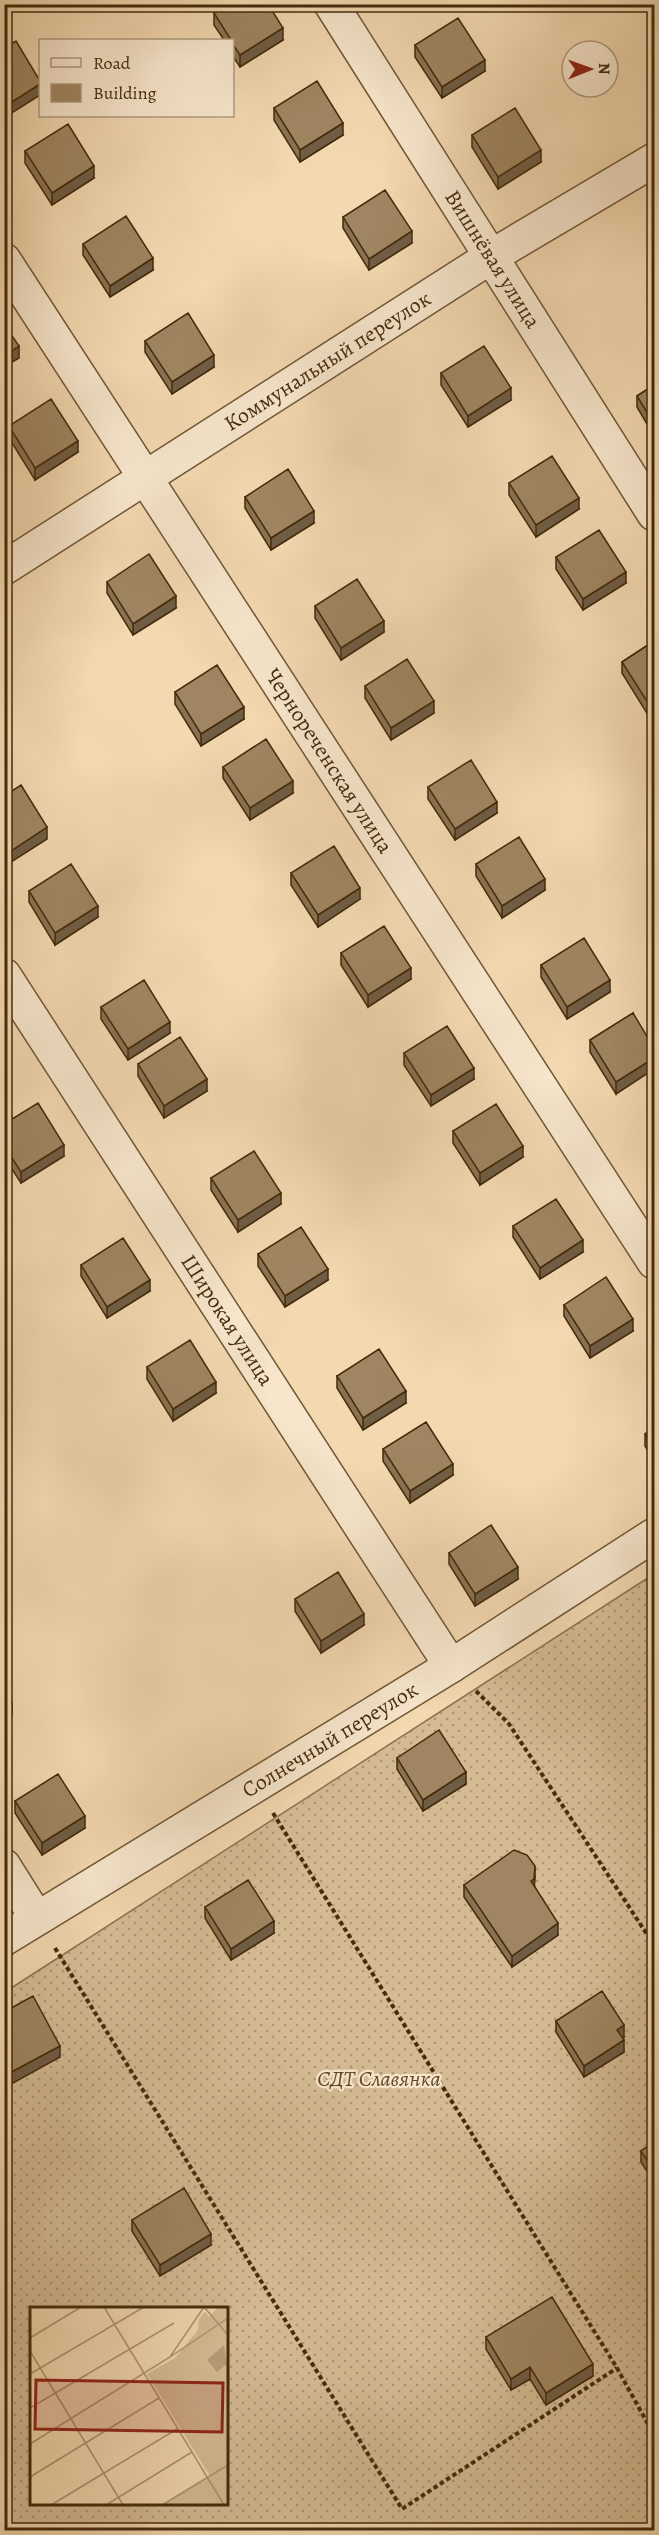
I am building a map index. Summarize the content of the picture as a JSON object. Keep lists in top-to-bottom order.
{
  "streets": {
    "street": [
      "Вишнёвая улица",
      "Коммунальный переулок",
      "Чернореченская улица",
      "Широкая улица",
      "Солнечный переулок"
    ]
  },
  "crossings": [
    ["Вишнёвая улица", "Коммунальный переулок"],
    ["Коммунальный переулок", "Чернореченская улица"],
    ["Широкая улица", "Солнечный переулок"]
  ],
  "parks": ["СДТ Славянка"],
  "legend": ["Road", "Building"],
  "north": "right"
}
